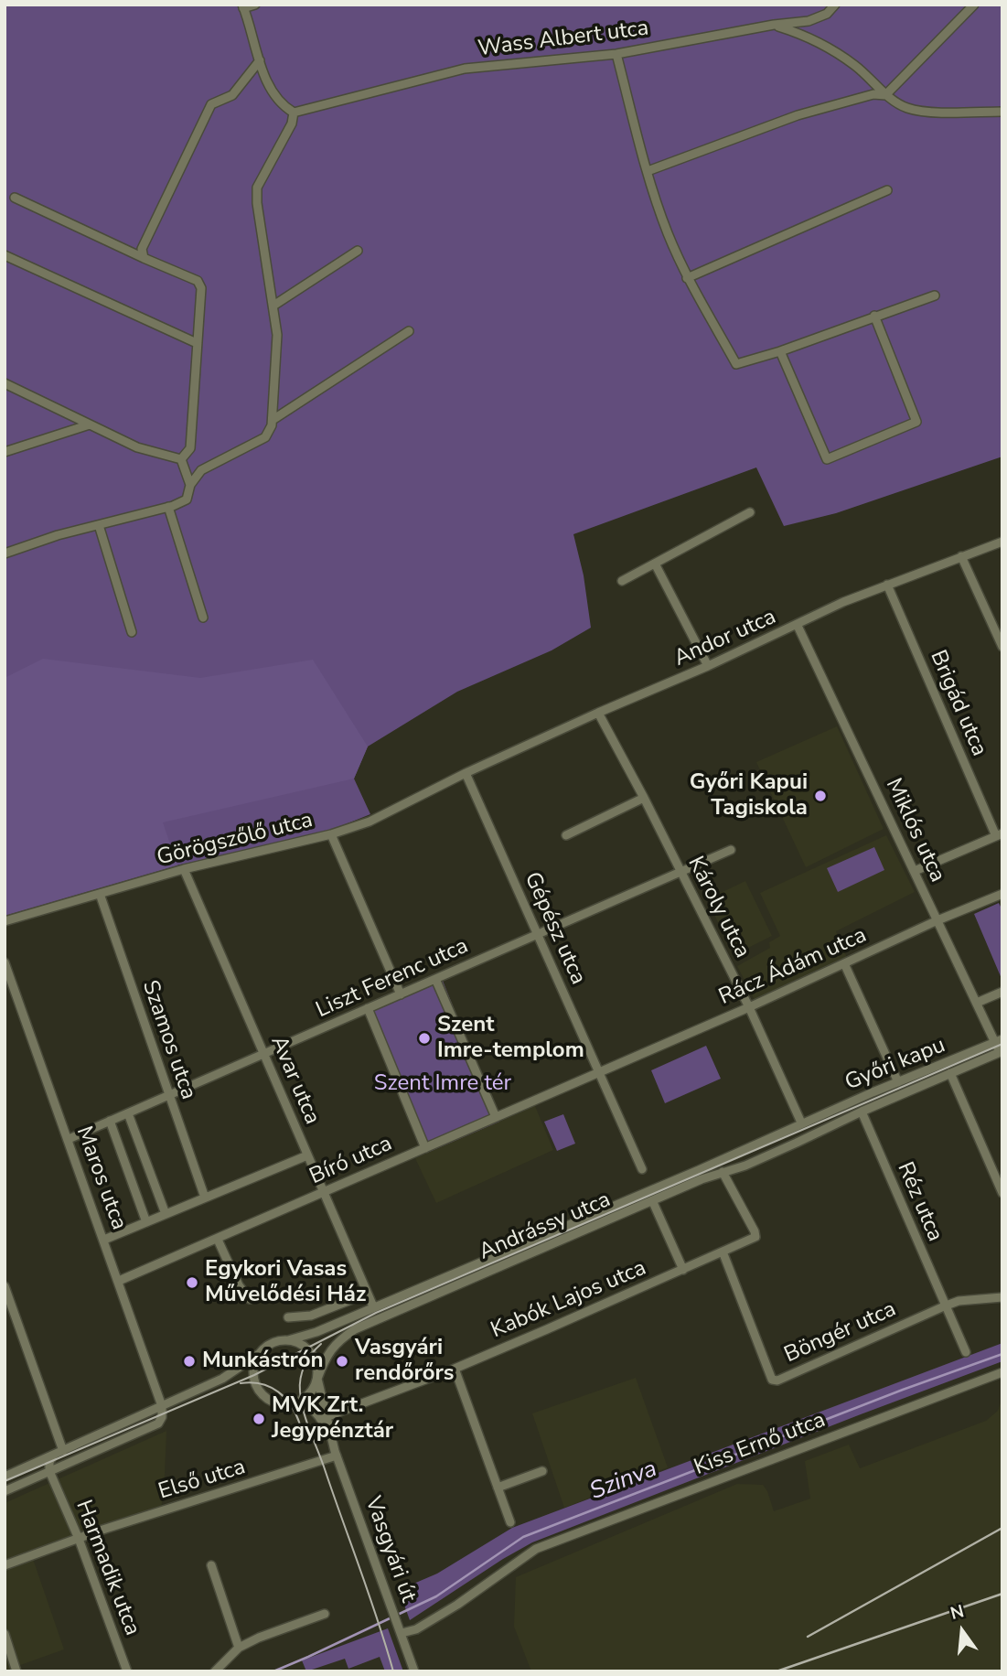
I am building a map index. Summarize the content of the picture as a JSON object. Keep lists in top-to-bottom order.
{
  "streets": {
    "street": [
      "Wass Albert utca",
      "Andor utca",
      "Brigád utca",
      "Miklós utca",
      "Görögszőlő utca",
      "Károly utca",
      "Gépész utca",
      "Rácz Ádám utca",
      "Liszt Ferenc utca",
      "Szamos utca",
      "Győri kapu",
      "Avar utca",
      "Bíró utca",
      "Maros utca",
      "Réz utca",
      "Andrássy utca",
      "Kabók Lajos utca",
      "Böngér utca",
      "Kiss Ernő utca",
      "Első utca",
      "Vasgyári út",
      "Harmadik utca"
    ]
  },
  "crossings": [
    ["Andor utca", "Brigád utca"],
    ["Andor utca", "Miklós utca"],
    ["Andor utca", "Görögszőlő utca"],
    ["Andor utca", "Károly utca"],
    ["Andor utca", "Gépész utca"],
    ["Miklós utca", "Rácz Ádám utca"],
    ["Miklós utca", "Győri kapu"],
    ["Görögszőlő utca", "Gépész utca"],
    ["Görögszőlő utca", "Szamos utca"],
    ["Görögszőlő utca", "Avar utca"],
    ["Károly utca", "Rácz Ádám utca"],
    ["Károly utca", "Liszt Ferenc utca"],
    ["Károly utca", "Győri kapu"],
    ["Károly utca", "Andrássy utca"],
    ["Gépész utca", "Rácz Ádám utca"],
    ["Gépész utca", "Liszt Ferenc utca"],
    ["Gépész utca", "Bíró utca"],
    ["Rácz Ádám utca", "Bíró utca"],
    ["Liszt Ferenc utca", "Szamos utca"],
    ["Liszt Ferenc utca", "Avar utca"],
    ["Liszt Ferenc utca", "Maros utca"],
    ["Győri kapu", "Réz utca"],
    ["Győri kapu", "Andrássy utca"],
    ["Avar utca", "Bíró utca"],
    ["Avar utca", "Andrássy utca"],
    ["Bíró utca", "Maros utca"],
    ["Réz utca", "Böngér utca"],
    ["Andrássy utca", "Kabók Lajos utca"],
    ["Andrássy utca", "Vasgyári út"],
    ["Kabók Lajos utca", "Böngér utca"],
    ["Kabók Lajos utca", "Vasgyári út"],
    ["Kiss Ernő utca", "Vasgyári út"],
    ["Első utca", "Vasgyári út"],
    ["Első utca", "Harmadik utca"]
  ],
  "water": ["Szinva"],
  "parks": ["Szent Imre tér"],
  "places": [
    "Győri Kapui Tagiskola",
    "Szent Imre-templom",
    "Egykori Vasas Művelődési Ház",
    "Munkástrón",
    "Vasgyári rendőrőrs",
    "MVK Zrt. Jegypénztár"
  ],
  "north": "top"
}
